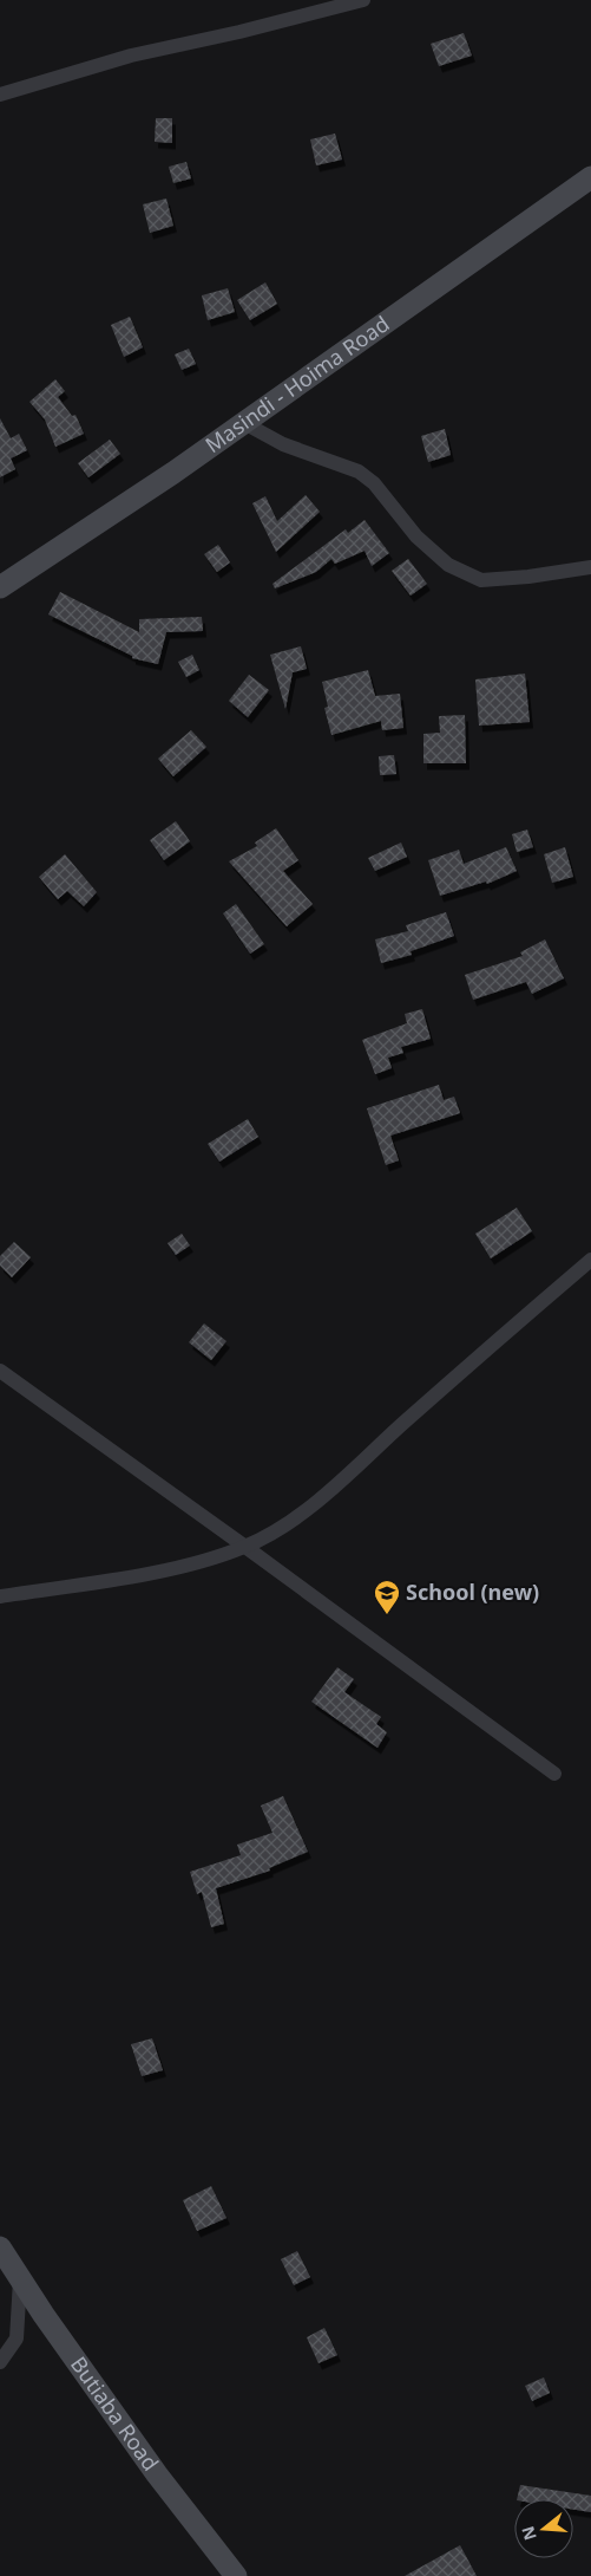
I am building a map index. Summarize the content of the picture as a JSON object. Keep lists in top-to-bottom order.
{
  "streets": {
    "main road": ["Masindi - Hoima Road", "Butiaba Road"]
  },
  "places": {
    "school or university": ["School (new)"]
  },
  "north": "left"
}
